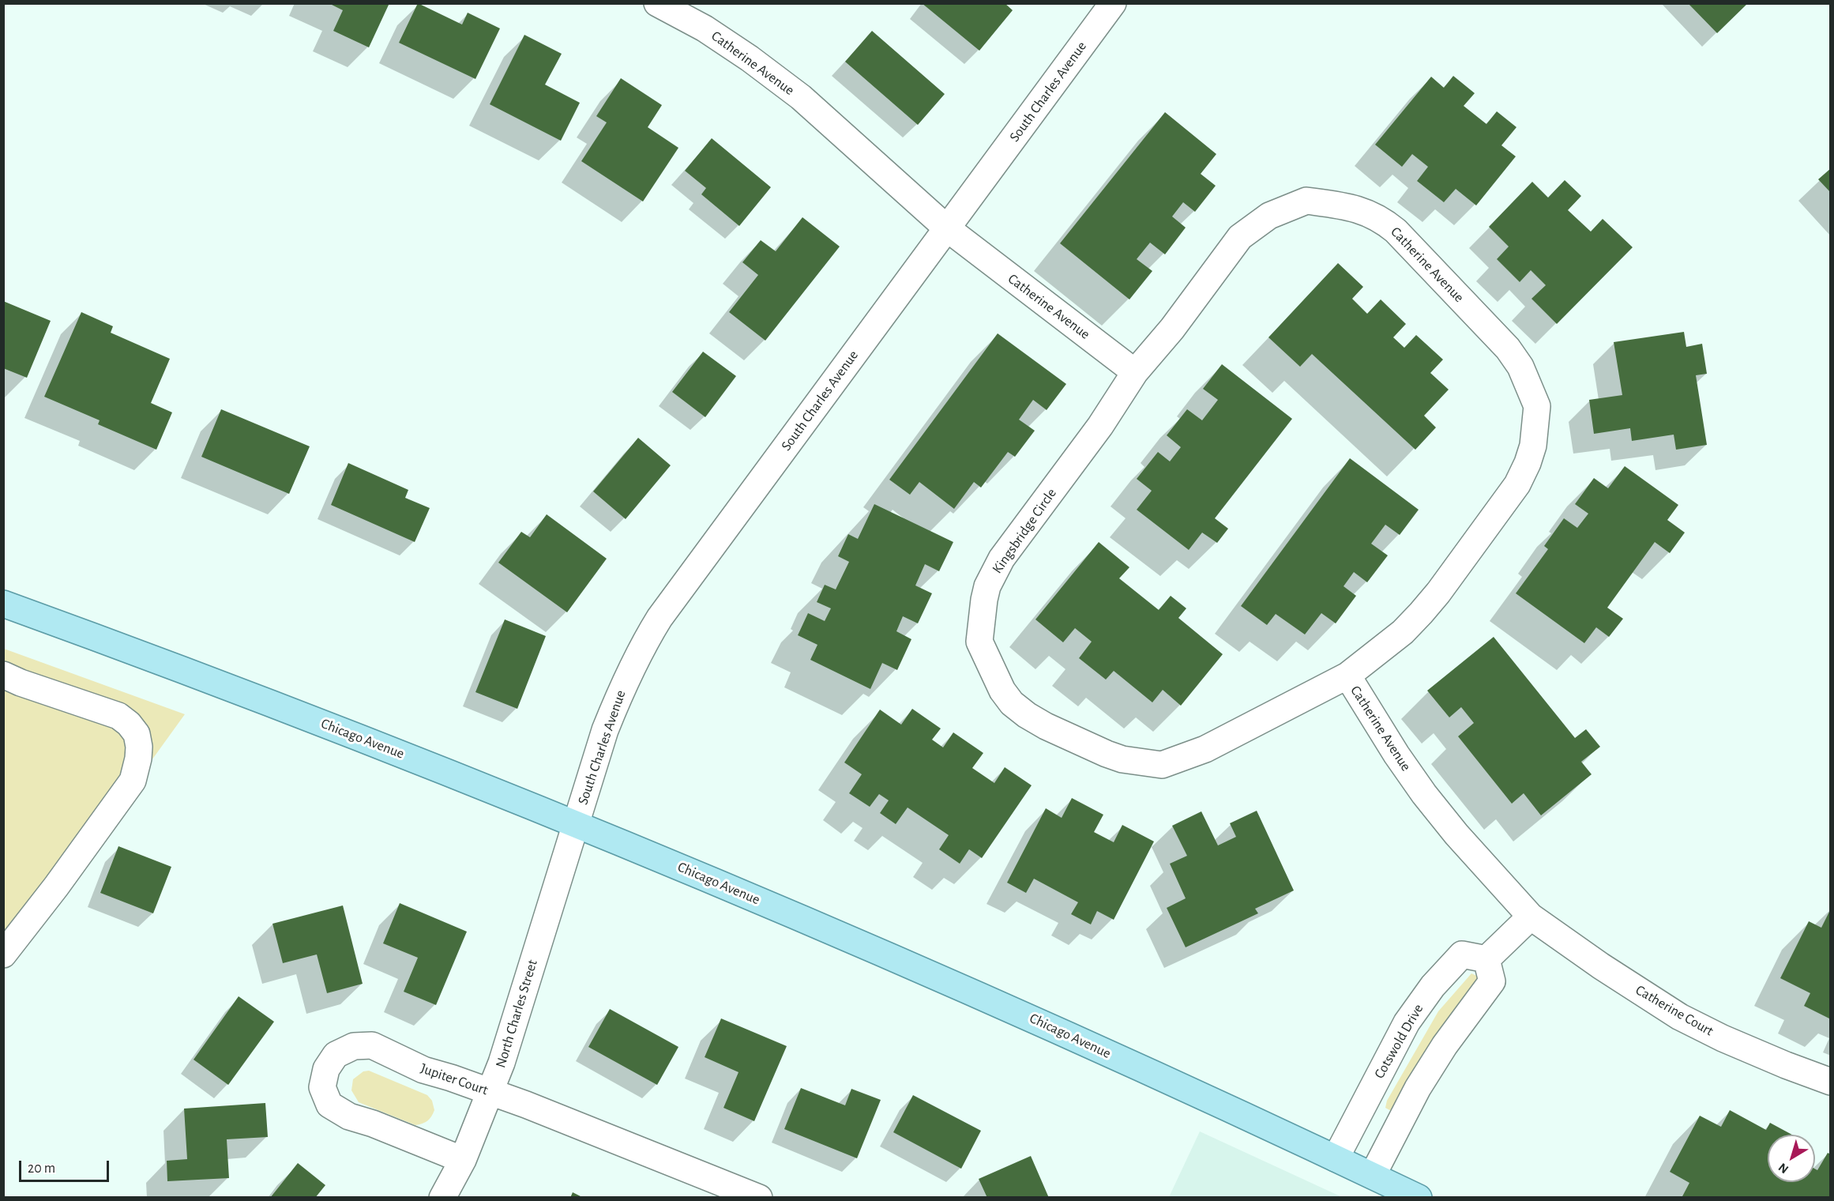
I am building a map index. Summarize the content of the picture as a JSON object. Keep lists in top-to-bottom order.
{
  "streets": {
    "main road": ["Chicago Avenue"],
    "street": [
      "Catherine Avenue",
      "South Charles Avenue",
      "Kingsbridge Circle",
      "Catherine Court",
      "North Charles Street",
      "Cotswold Drive",
      "Jupiter Court"
    ]
  },
  "crossings": [
    ["Catherine Avenue", "South Charles Avenue"],
    ["Catherine Avenue", "Kingsbridge Circle"],
    ["Catherine Avenue", "Catherine Court"],
    ["South Charles Avenue", "Chicago Avenue"],
    ["South Charles Avenue", "North Charles Street"],
    ["Chicago Avenue", "North Charles Street"],
    ["Chicago Avenue", "Cotswold Drive"],
    ["North Charles Street", "Jupiter Court"]
  ],
  "scale_bar": "20 m",
  "north": "bottom left"
}
